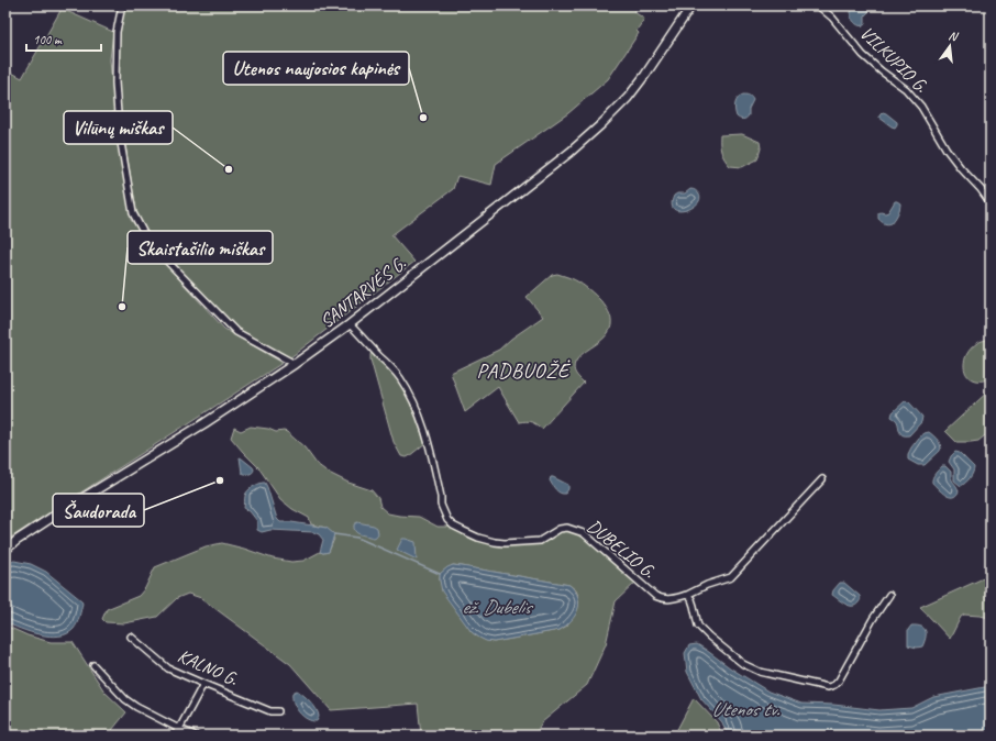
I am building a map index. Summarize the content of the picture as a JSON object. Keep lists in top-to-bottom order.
{
  "streets": {
    "main road": ["SANTARVĖS G."],
    "street": ["VILKUPIO G.", "DUBELIO G.", "KALNO G."]
  },
  "crossings": [
    ["SANTARVĖS G.", "DUBELIO G."]
  ],
  "districts": ["PADBUOŽĖ"],
  "water": ["ež. Dubelis", "Utenos tv."],
  "places": [
    "Utenos naujosios kapinės",
    "Vilūnų miškas",
    "Skaistašilio miškas",
    "Šaudorada"
  ],
  "scale_bar": "100 m",
  "north": "top"
}
